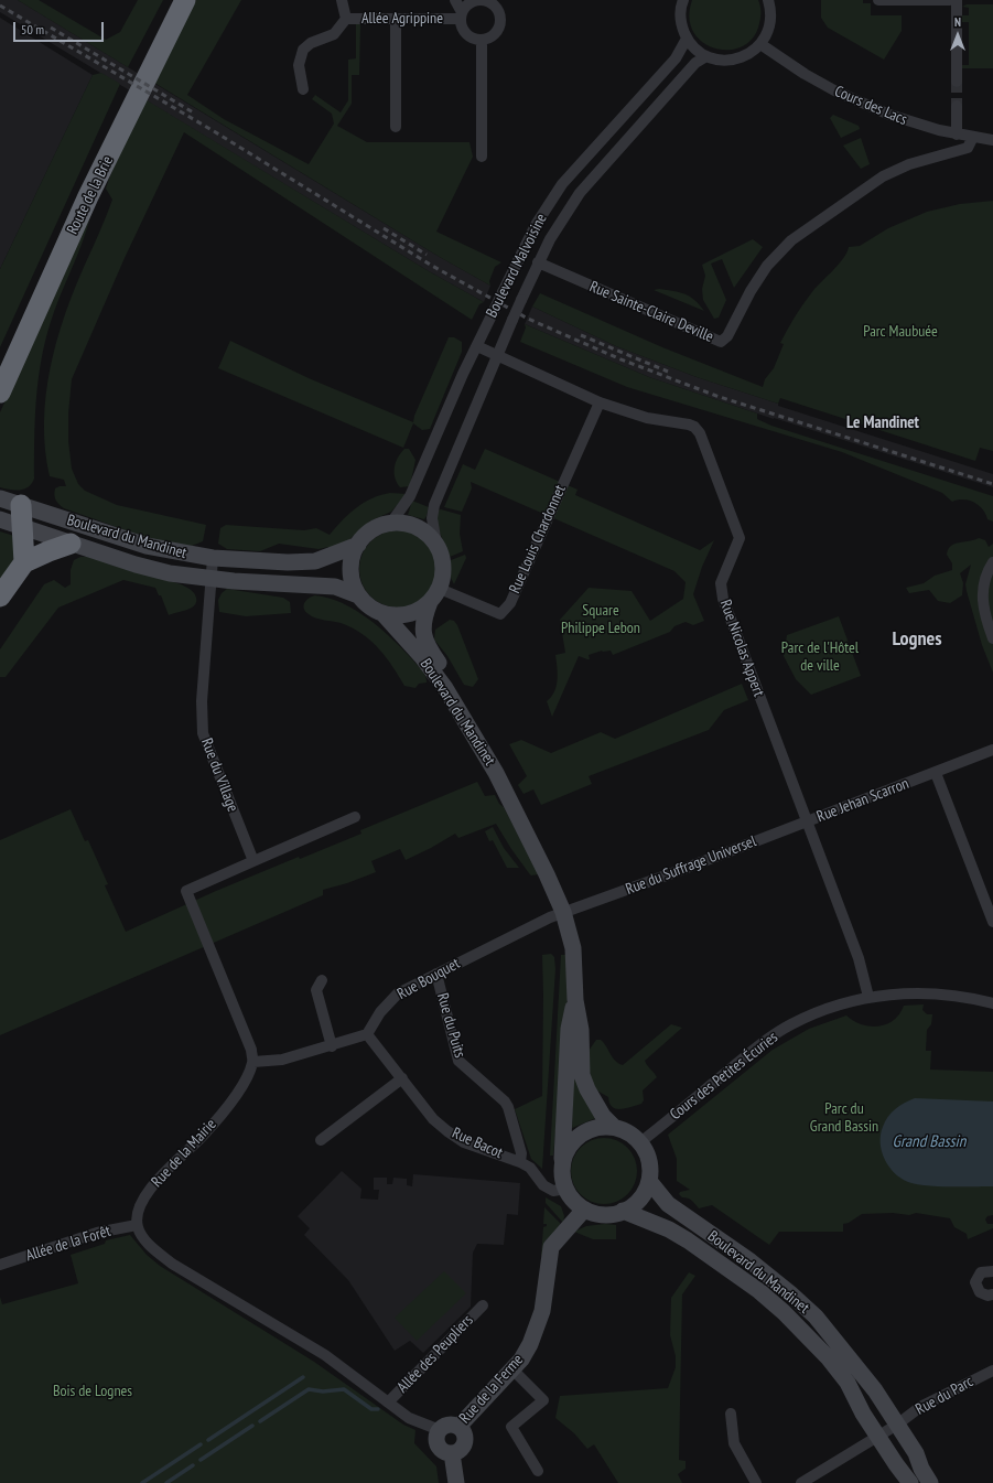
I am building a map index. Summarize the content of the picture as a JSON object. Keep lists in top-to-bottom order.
{
  "streets": {
    "highway": ["Route de la Brie"],
    "street": [
      "Allée Agrippine",
      "Cours des Lacs",
      "Boulevard Malvoisine",
      "Rue Sainte-Claire Deville",
      "Boulevard du Mandinet",
      "Rue Louis Chardonnet",
      "Rue Nicolas Appert",
      "Rue du Village",
      "Rue Jehan Scarron",
      "Rue du Suffrage Universel",
      "Rue Bouquet",
      "Rue du Puits",
      "Cours des Petites Écuries",
      "Rue Bacot",
      "Rue de la Mairie",
      "Allée de la Forêt",
      "Allée des Peupliers",
      "Rue de la Ferme",
      "Rue du Parc"
    ]
  },
  "crossings": [
    ["Cours des Lacs", "Rue Sainte-Claire Deville"],
    ["Boulevard Malvoisine", "Rue Sainte-Claire Deville"],
    ["Boulevard Malvoisine", "Boulevard du Mandinet"],
    ["Boulevard Malvoisine", "Rue Louis Chardonnet"],
    ["Boulevard du Mandinet", "Rue Louis Chardonnet"],
    ["Boulevard du Mandinet", "Rue du Village"],
    ["Boulevard du Mandinet", "Rue du Suffrage Universel"],
    ["Boulevard du Mandinet", "Rue Bouquet"],
    ["Boulevard du Mandinet", "Cours des Petites Écuries"],
    ["Boulevard du Mandinet", "Rue Bacot"],
    ["Boulevard du Mandinet", "Rue de la Ferme"],
    ["Boulevard du Mandinet", "Rue du Parc"],
    ["Rue Louis Chardonnet", "Rue Nicolas Appert"],
    ["Rue Nicolas Appert", "Rue Jehan Scarron"],
    ["Rue Nicolas Appert", "Rue du Suffrage Universel"],
    ["Rue Jehan Scarron", "Rue du Suffrage Universel"],
    ["Rue Jehan Scarron", "Cours des Petites Écuries"],
    ["Rue du Suffrage Universel", "Rue Bouquet"],
    ["Rue Bouquet", "Rue du Puits"],
    ["Rue Bouquet", "Rue Bacot"],
    ["Rue du Puits", "Rue Bacot"],
    ["Cours des Petites Écuries", "Rue Bacot"],
    ["Cours des Petites Écuries", "Rue de la Ferme"],
    ["Rue Bacot", "Rue de la Ferme"],
    ["Rue de la Mairie", "Allée de la Forêt"]
  ],
  "districts": ["Le Mandinet", "Lognes"],
  "water": ["Grand Bassin"],
  "parks": [
    "Parc Maubuée",
    "Square Philippe Lebon",
    "Parc de l'Hôtel de ville",
    "Parc du Grand Bassin",
    "Bois de Lognes"
  ],
  "scale_bar": "50 m",
  "north": "top"
}
